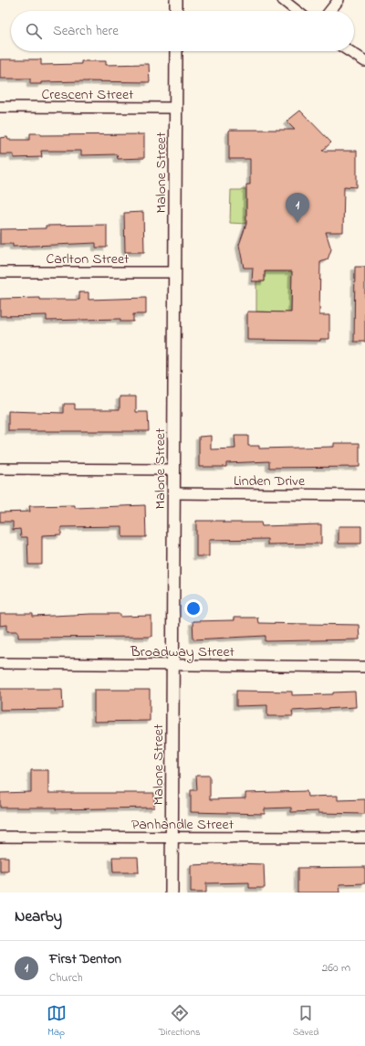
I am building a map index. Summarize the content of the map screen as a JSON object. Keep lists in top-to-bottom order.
{
  "streets": {
    "street": [
      "Crescent Street",
      "Malone Street",
      "Carlton Street",
      "Linden Drive",
      "Broadway Street",
      "Panhandle Street"
    ]
  },
  "crossings": [
    ["Crescent Street", "Malone Street"],
    ["Malone Street", "Carlton Street"],
    ["Malone Street", "Linden Drive"],
    ["Malone Street", "Broadway Street"],
    ["Malone Street", "Panhandle Street"]
  ],
  "page": {
    "search": "Search here",
    "pins": "1",
    "heading": "Nearby",
    "list": [
      {
        "mark": "1",
        "name": "First Denton",
        "note": "Church",
        "value": "260 m"
      }
    ],
    "nav": ["Map", "Directions", "Saved"]
  }
}
